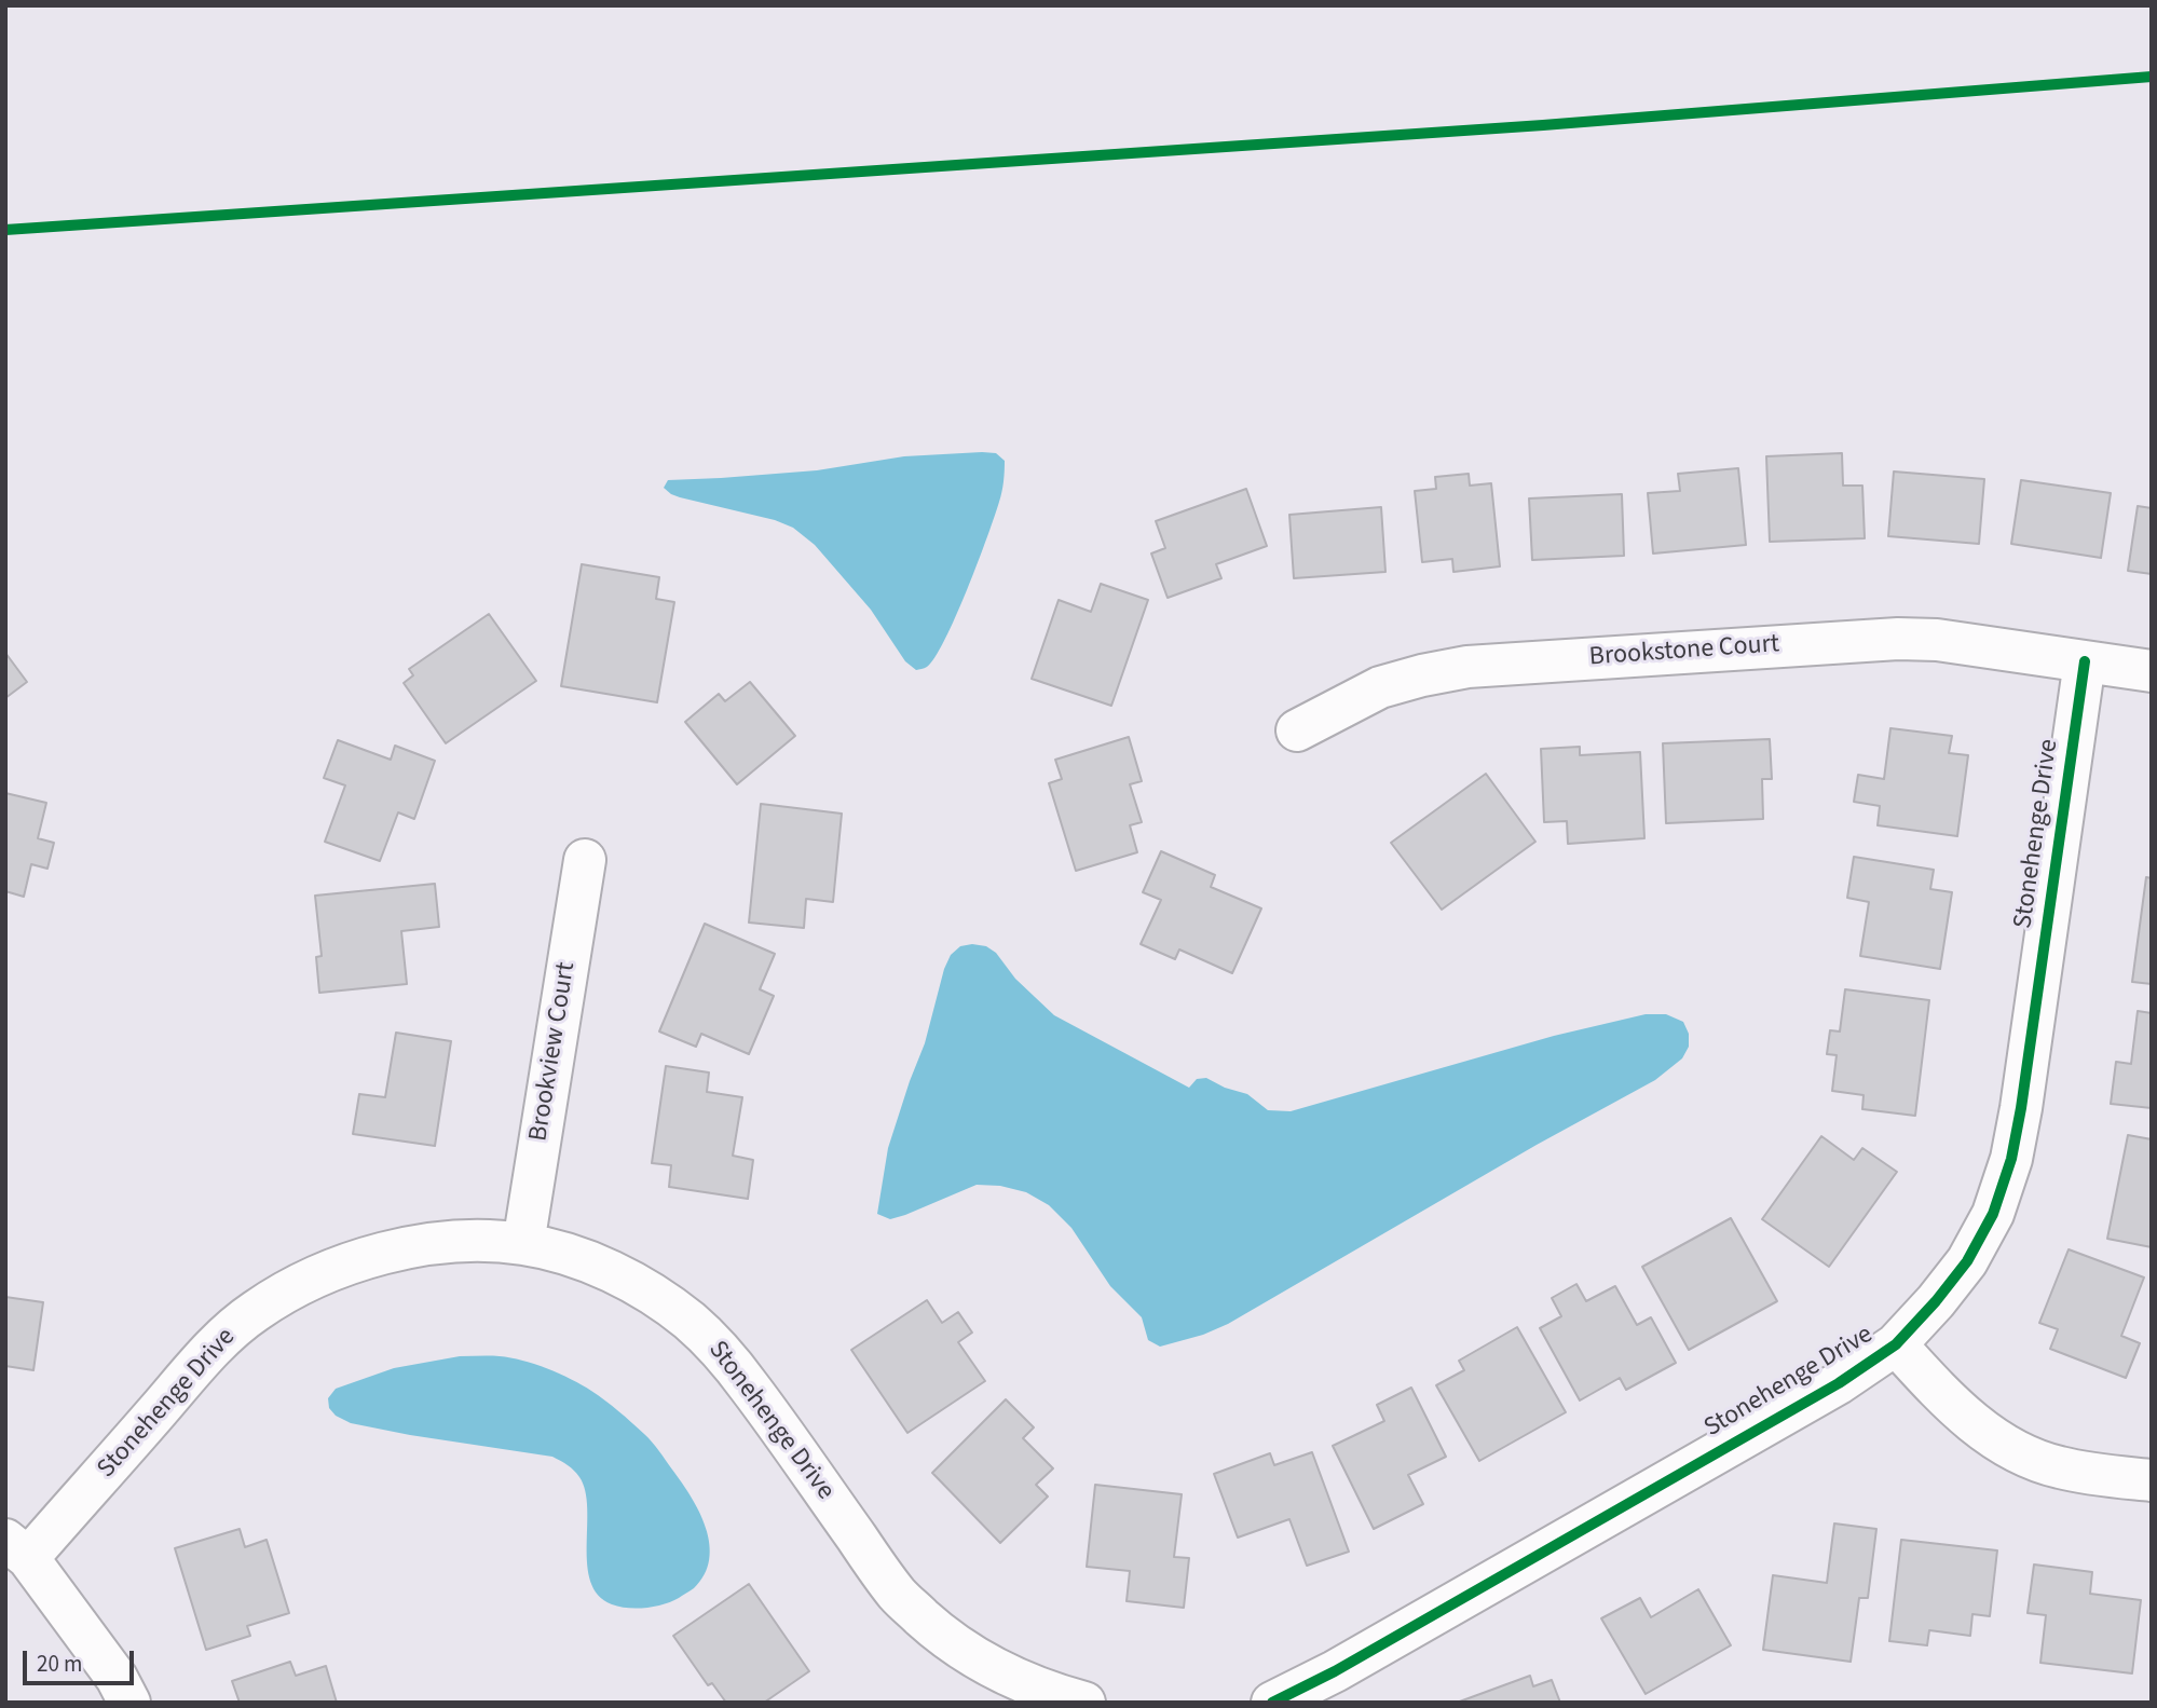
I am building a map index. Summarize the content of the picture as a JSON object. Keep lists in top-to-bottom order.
{
  "streets": {
    "street": ["Brookstone Court", "Stonehenge Drive", "Brookview Court"]
  },
  "crossings": [
    ["Brookstone Court", "Stonehenge Drive"],
    ["Stonehenge Drive", "Brookview Court"]
  ],
  "scale_bar": "20 m"
}
